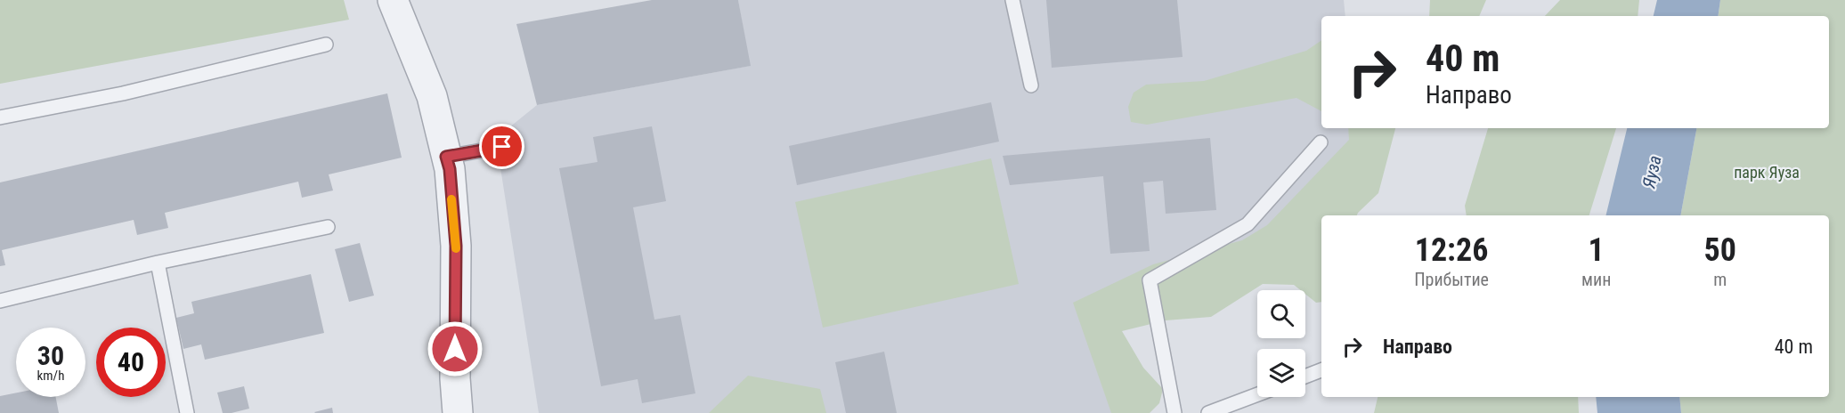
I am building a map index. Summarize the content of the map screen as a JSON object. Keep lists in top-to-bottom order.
{
  "water": ["Яуза"],
  "parks": ["парк Яуза"],
  "page": {
    "turn": ["40 m", "Направо"],
    "eta": [
      "12:26",
      "Прибытие",
      "1",
      "мин",
      "50",
      "m"
    ],
    "list": [
      {
        "name": "Направо",
        "value": "40 m"
      }
    ],
    "speed": "30 km/h",
    "limit": "40"
  }
}
